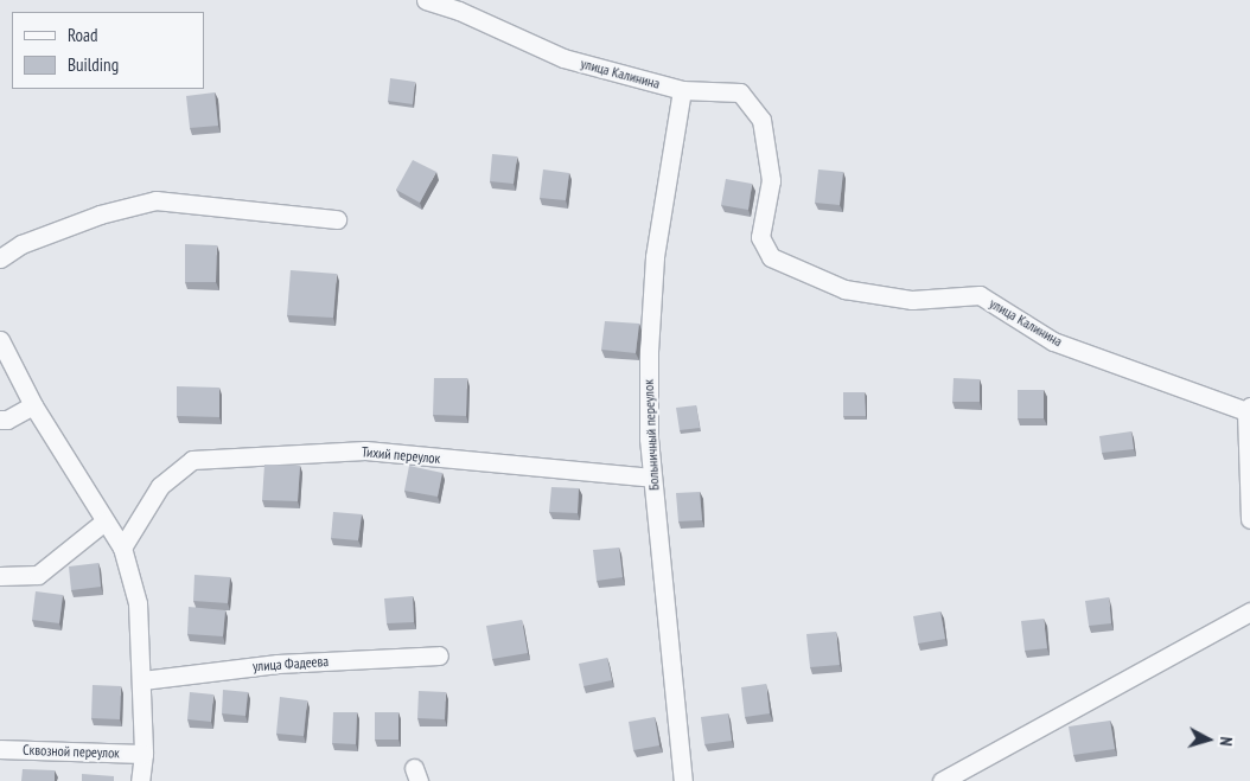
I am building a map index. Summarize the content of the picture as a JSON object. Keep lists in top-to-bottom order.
{
  "streets": {
    "street": [
      "улица Калинина",
      "Больничный переулок",
      "Тихий переулок",
      "улица Фадеева",
      "Сквозной переулок"
    ]
  },
  "crossings": [
    ["улица Калинина", "Больничный переулок"],
    ["Больничный переулок", "Тихий переулок"]
  ],
  "legend": ["Road", "Building"],
  "north": "right"
}
